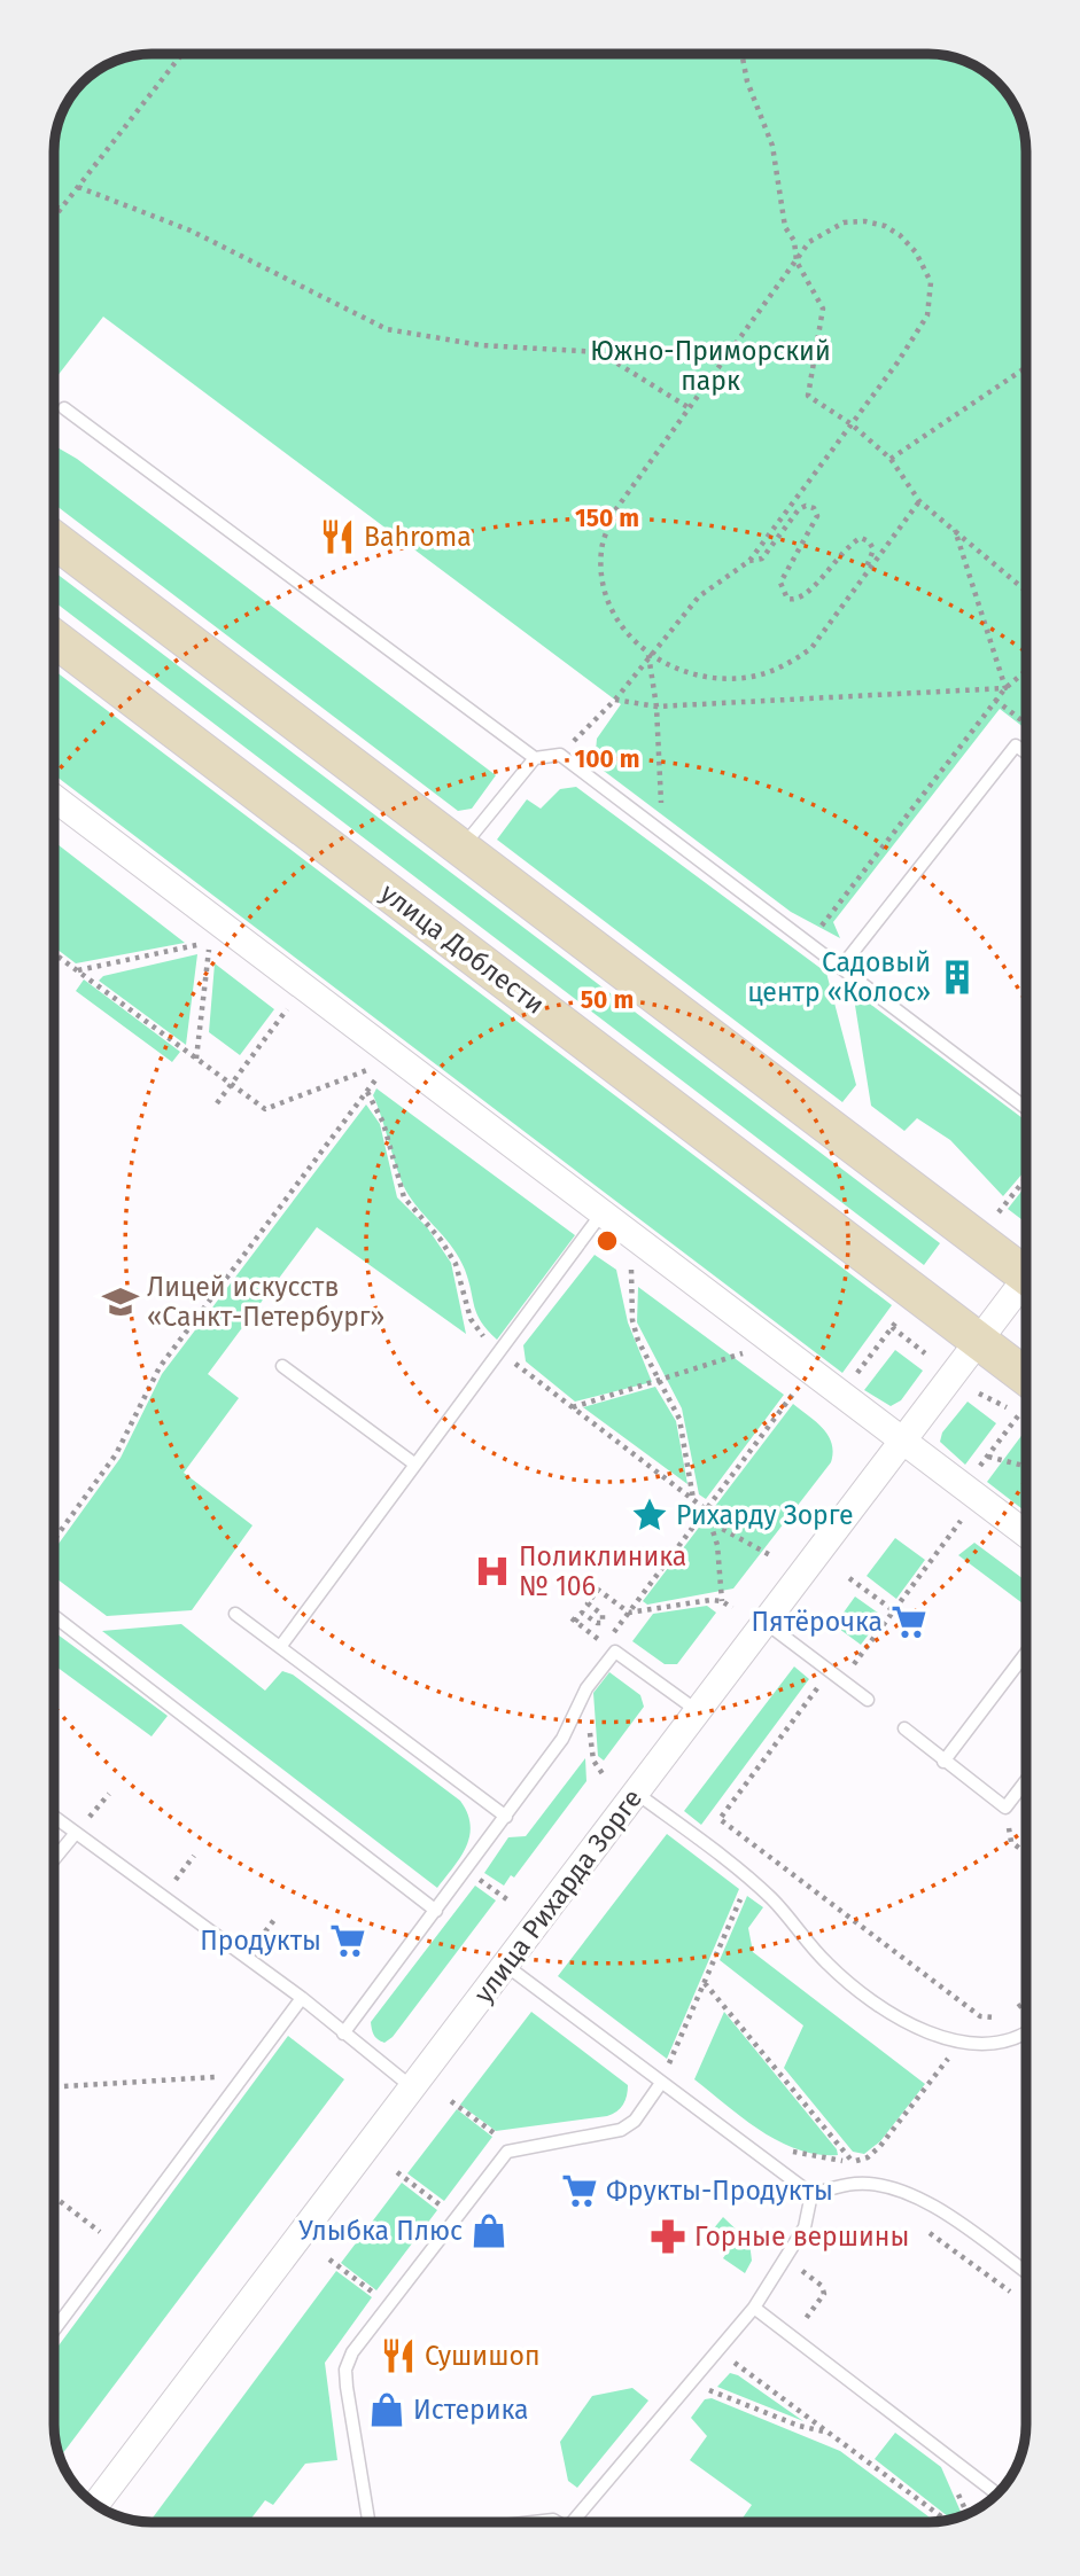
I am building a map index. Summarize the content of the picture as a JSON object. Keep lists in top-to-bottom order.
{
  "streets": {
    "main road": ["улица Доблести"],
    "street": ["улица Рихарда Зорге"]
  },
  "crossings": [
    ["улица Доблести", "улица Рихарда Зорге"]
  ],
  "parks": ["Южно-Приморский парк"],
  "places": {
    "restaurant": ["Bahroma", "Сушишоп"],
    "building": ["Садовый центр «Колос»"],
    "school or university": ["Лицей искусств «Санкт-Петербург»"],
    "place": ["Рихарду Зорге"],
    "hospital": ["Поликлиника № 106"],
    "supermarket": ["Пятёрочка", "Продукты", "Фрукты-Продукты"],
    "shop": ["Улыбка Плюс", "Истерика"],
    "pharmacy": ["Горные вершины"]
  },
  "rings": ["150 m", "100 m", "50 m"]
}
